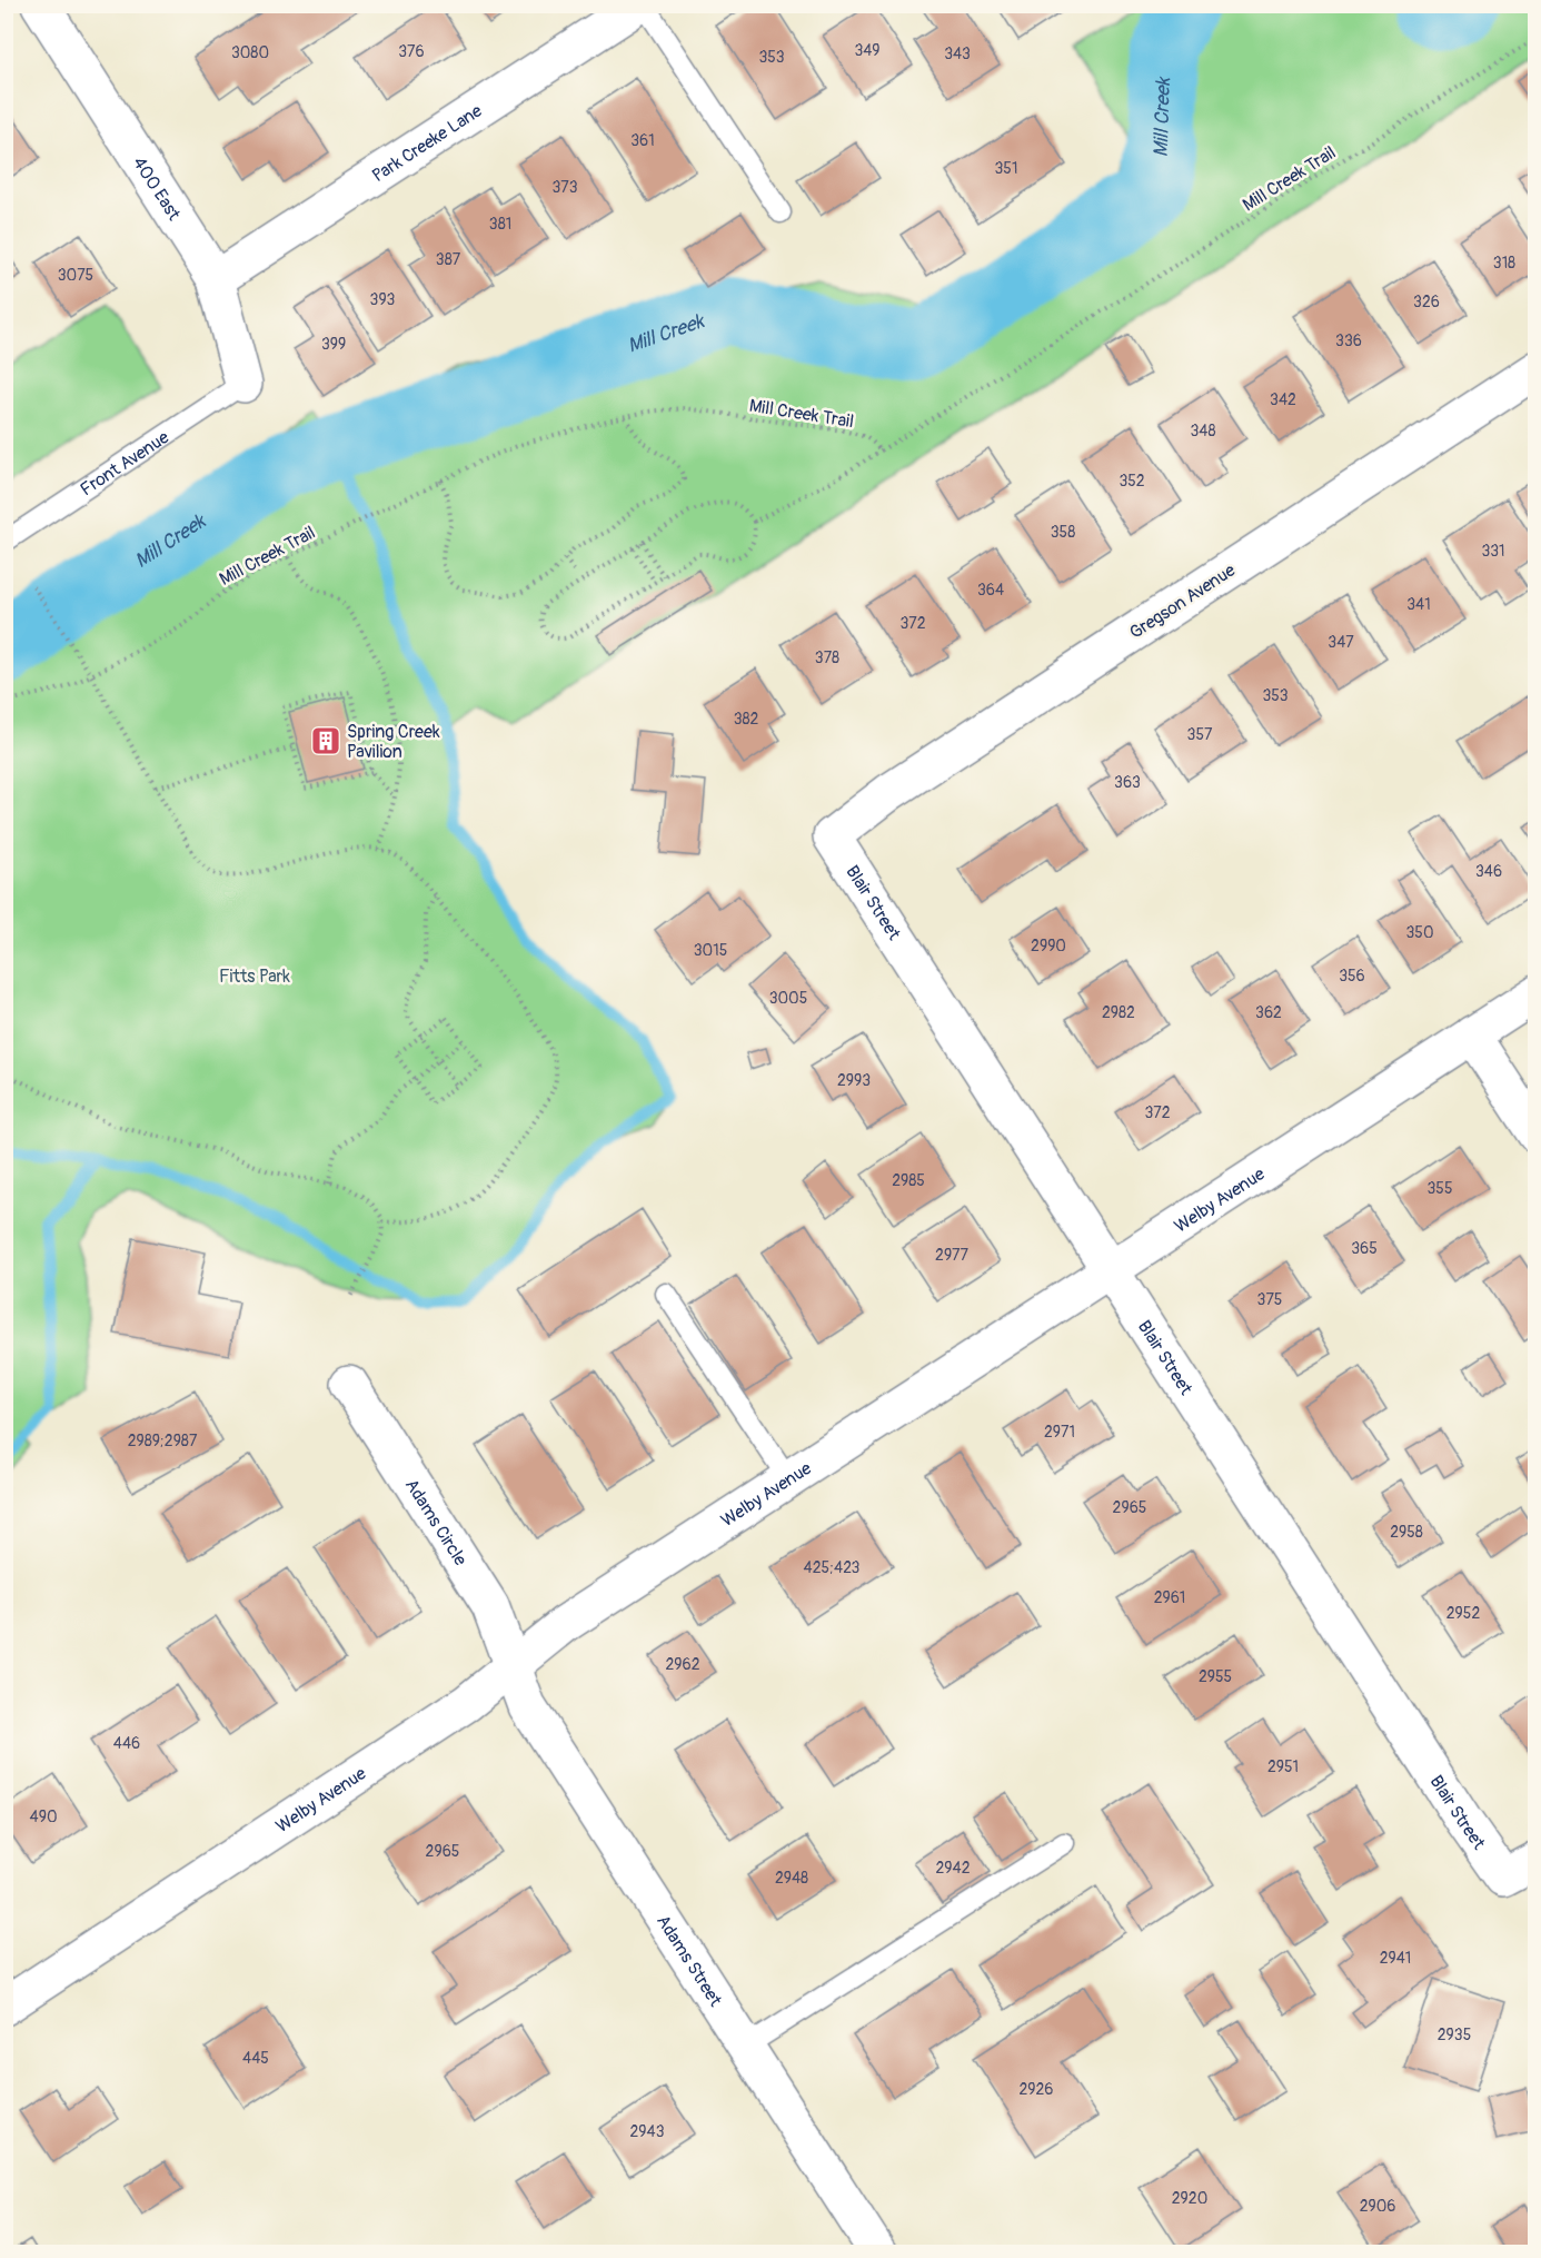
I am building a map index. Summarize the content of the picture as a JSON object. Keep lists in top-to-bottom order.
{
  "streets": {
    "street": [
      "Park Creeke Lane",
      "400 East",
      "Gregson Avenue",
      "Blair Street",
      "Welby Avenue",
      "Adams Circle",
      "Adams Street"
    ],
    "lane": ["Front Avenue"],
    "path": ["Mill Creek Trail"]
  },
  "crossings": [
    ["Park Creeke Lane", "400 East"],
    ["400 East", "Front Avenue"],
    ["Gregson Avenue", "Blair Street"],
    ["Blair Street", "Welby Avenue"],
    ["Welby Avenue", "Adams Circle"],
    ["Welby Avenue", "Adams Street"],
    ["Adams Circle", "Adams Street"]
  ],
  "water": ["Mill Creek"],
  "parks": ["Fitts Park"],
  "places": {
    "building": ["Spring Creek Pavilion"]
  },
  "house_numbers": [
    "349",
    "376",
    "3080",
    "343",
    "353",
    "361",
    "351",
    "373",
    "381",
    "387",
    "318",
    "3075",
    "393",
    "326",
    "336",
    "399",
    "342",
    "348",
    "352",
    "358",
    "331",
    "364",
    "341",
    "372",
    "347",
    "378",
    "353",
    "382",
    "357",
    "363",
    "346",
    "350",
    "2990",
    "3015",
    "356",
    "3005",
    "2982",
    "362",
    "2993",
    "372",
    "2985",
    "355",
    "365",
    "2977",
    "375",
    "2971",
    "2989;2987",
    "2965",
    "2958",
    "425;423",
    "2961",
    "2952",
    "2962",
    "2955",
    "446",
    "2951",
    "490",
    "2965",
    "2942",
    "2948",
    "2941",
    "2935",
    "445",
    "2926",
    "2943",
    "2920",
    "2906"
  ]
}
